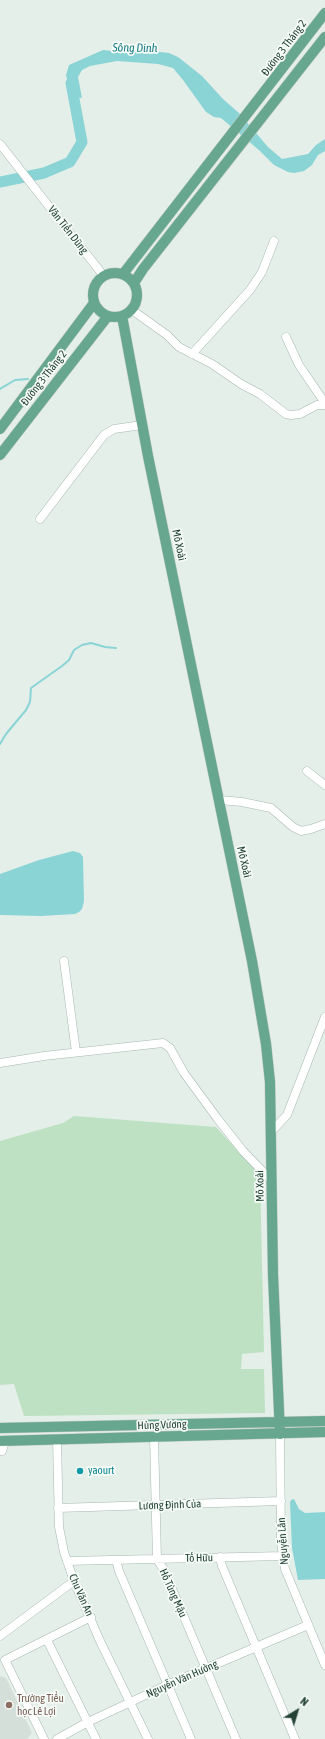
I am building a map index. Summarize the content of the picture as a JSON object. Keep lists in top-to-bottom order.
{
  "streets": {
    "main road": ["Đường 3 Tháng 2", "Mô Xoài", "Hùng Vương"],
    "street": [
      "Văn Tiến Dũng",
      "Lương Định Của",
      "Nguyễn Lân",
      "Tố Hữu",
      "Hồ Tùng Mậu",
      "Chu Văn An",
      "Nguyễn Văn Hưởng"
    ]
  },
  "crossings": [
    ["Đường 3 Tháng 2", "Văn Tiến Dũng"],
    ["Đường 3 Tháng 2", "Mô Xoài"],
    ["Văn Tiến Dũng", "Mô Xoài"],
    ["Mô Xoài", "Hùng Vương"],
    ["Mô Xoài", "Nguyễn Lân"],
    ["Hùng Vương", "Nguyễn Lân"],
    ["Hùng Vương", "Hồ Tùng Mậu"],
    ["Hùng Vương", "Chu Văn An"],
    ["Lương Định Của", "Nguyễn Lân"],
    ["Lương Định Của", "Hồ Tùng Mậu"],
    ["Lương Định Của", "Chu Văn An"],
    ["Nguyễn Lân", "Tố Hữu"],
    ["Nguyễn Lân", "Nguyễn Văn Hưởng"],
    ["Tố Hữu", "Hồ Tùng Mậu"],
    ["Tố Hữu", "Chu Văn An"],
    ["Hồ Tùng Mậu", "Nguyễn Văn Hưởng"],
    ["Chu Văn An", "Nguyễn Văn Hưởng"]
  ],
  "water": ["Sông Dinh"],
  "places": ["yaourt", "Trường Tiểu học Lê Lợi"],
  "north": "top right"
}
